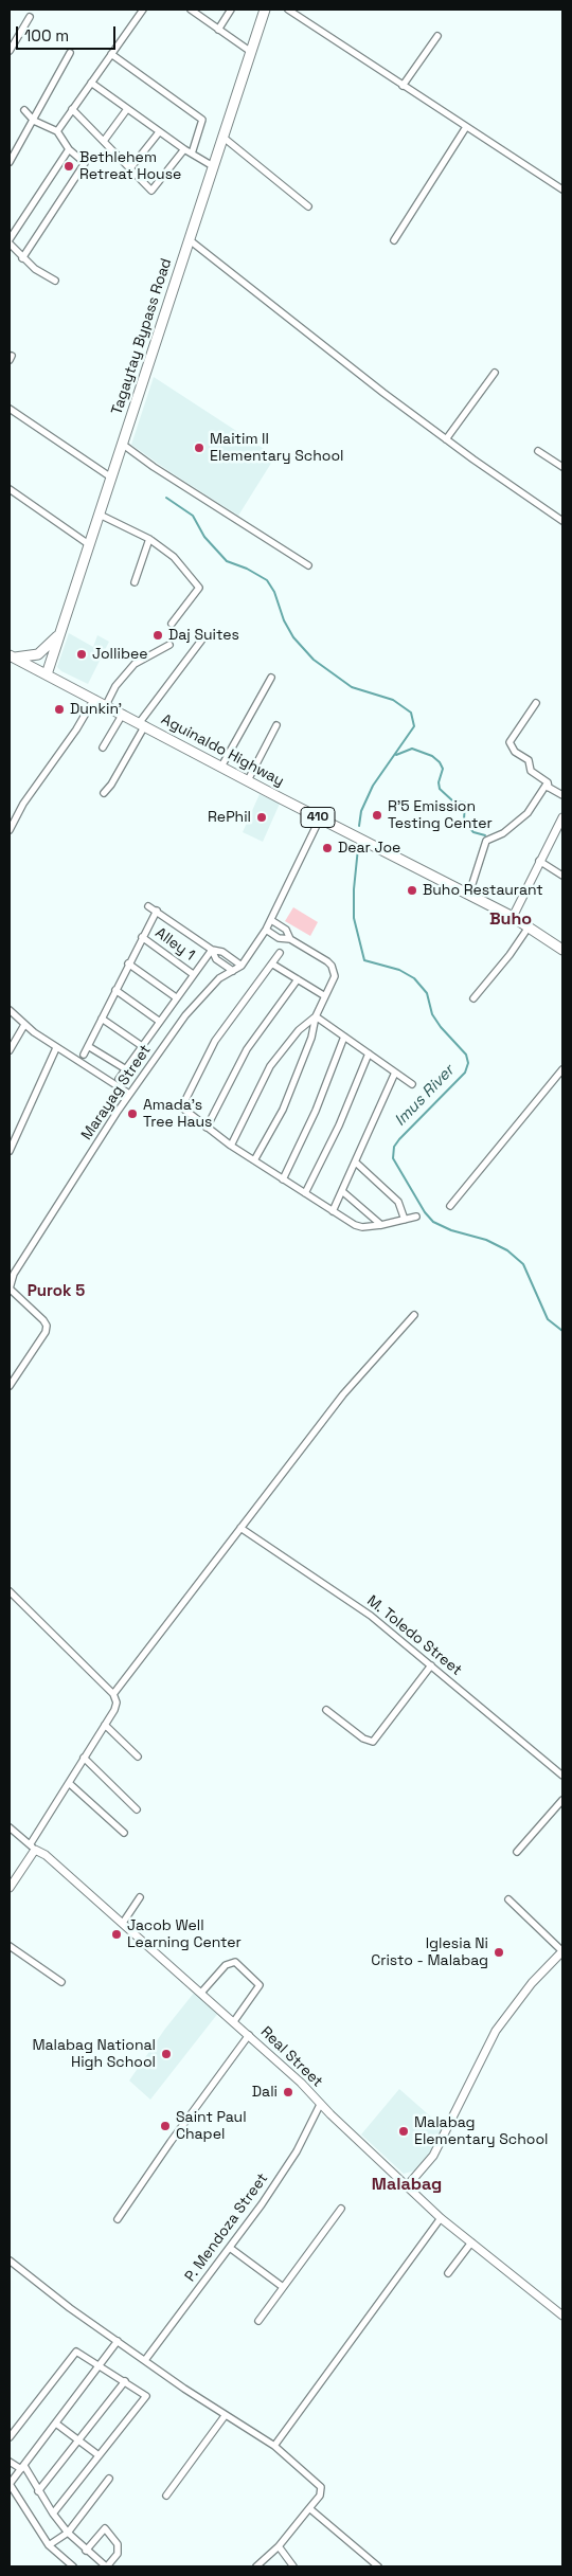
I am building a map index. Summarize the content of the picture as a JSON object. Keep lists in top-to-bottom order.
{
  "streets": {
    "main road": ["Tagaytay Bypass Road", "Aguinaldo Highway", "410"],
    "street": [
      "Alley 1",
      "Marayag Street",
      "M. Toledo Street",
      "Real Street",
      "P. Mendoza Street"
    ]
  },
  "crossings": [
    ["Tagaytay Bypass Road", "Aguinaldo Highway"],
    ["Aguinaldo Highway", "Marayag Street"],
    ["Real Street", "P. Mendoza Street"]
  ],
  "districts": ["Buho", "Purok 5", "Malabag"],
  "water": ["Imus River"],
  "places": [
    "Bethlehem Retreat House",
    "Maitim II Elementary School",
    "Daj Suites",
    "Jollibee",
    "Dunkin'",
    "R'5 Emission Testing Center",
    "RePhil",
    "Dear Joe",
    "Buho Restaurant",
    "Amada's Tree Haus",
    "Jacob Well Learning Center",
    "Iglesia Ni Cristo - Malabag",
    "Malabag National High School",
    "Dali",
    "Saint Paul Chapel",
    "Malabag Elementary School"
  ],
  "scale_bar": "100 m"
}
